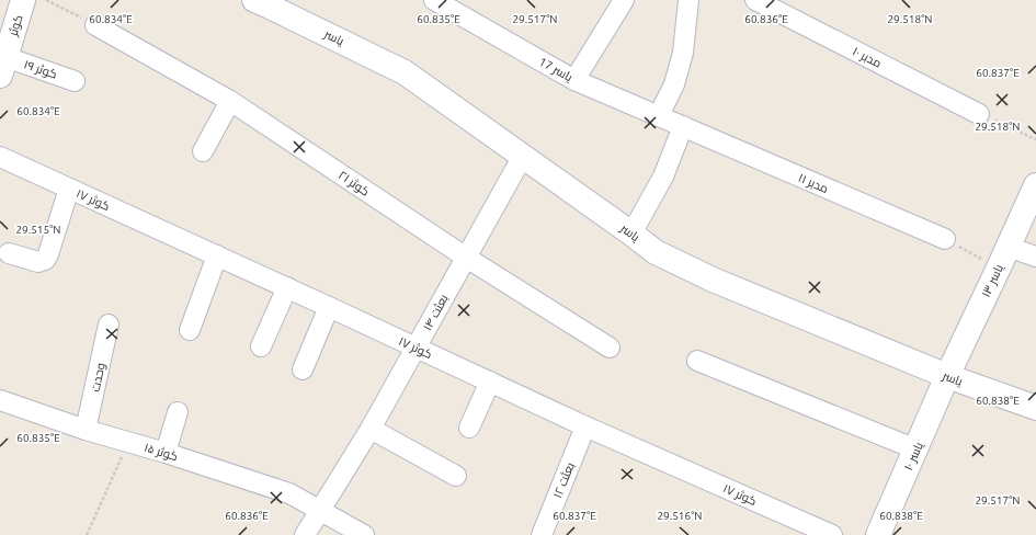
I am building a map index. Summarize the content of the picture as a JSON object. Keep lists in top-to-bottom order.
{
  "streets": {
    "street": [
      "کوثر",
      "یاسر",
      "مدبر ۱۰",
      "کوثر ۱۹",
      "یاسر 17",
      "کوثر ۲۱",
      "مدبر ۱۱",
      "کوثر ۱۷",
      "یاسر ۱۳",
      "بعثت ۱۴",
      "وحدت",
      "کوثر ۱۵",
      "یاسر ۱۰",
      "بعثت ۱۲"
    ]
  },
  "crossings": [
    ["کوثر", "کوثر ۱۹"],
    ["یاسر", "یاسر ۱۳"],
    ["یاسر", "بعثت ۱۴"],
    ["یاسر", "یاسر ۱۰"],
    ["یاسر 17", "مدبر ۱۱"],
    ["کوثر ۲۱", "بعثت ۱۴"],
    ["کوثر ۱۷", "بعثت ۱۴"],
    ["کوثر ۱۷", "بعثت ۱۲"],
    ["یاسر ۱۳", "یاسر ۱۰"],
    ["بعثت ۱۴", "کوثر ۱۵"],
    ["وحدت", "کوثر ۱۵"]
  ],
  "coordinates": [
    "60.834°E",
    "60.835°E",
    "29.517°N",
    "60.836°E",
    "29.518°N",
    "60.837°E",
    "29.515°N",
    "60.838°E",
    "29.516°N"
  ]
}
